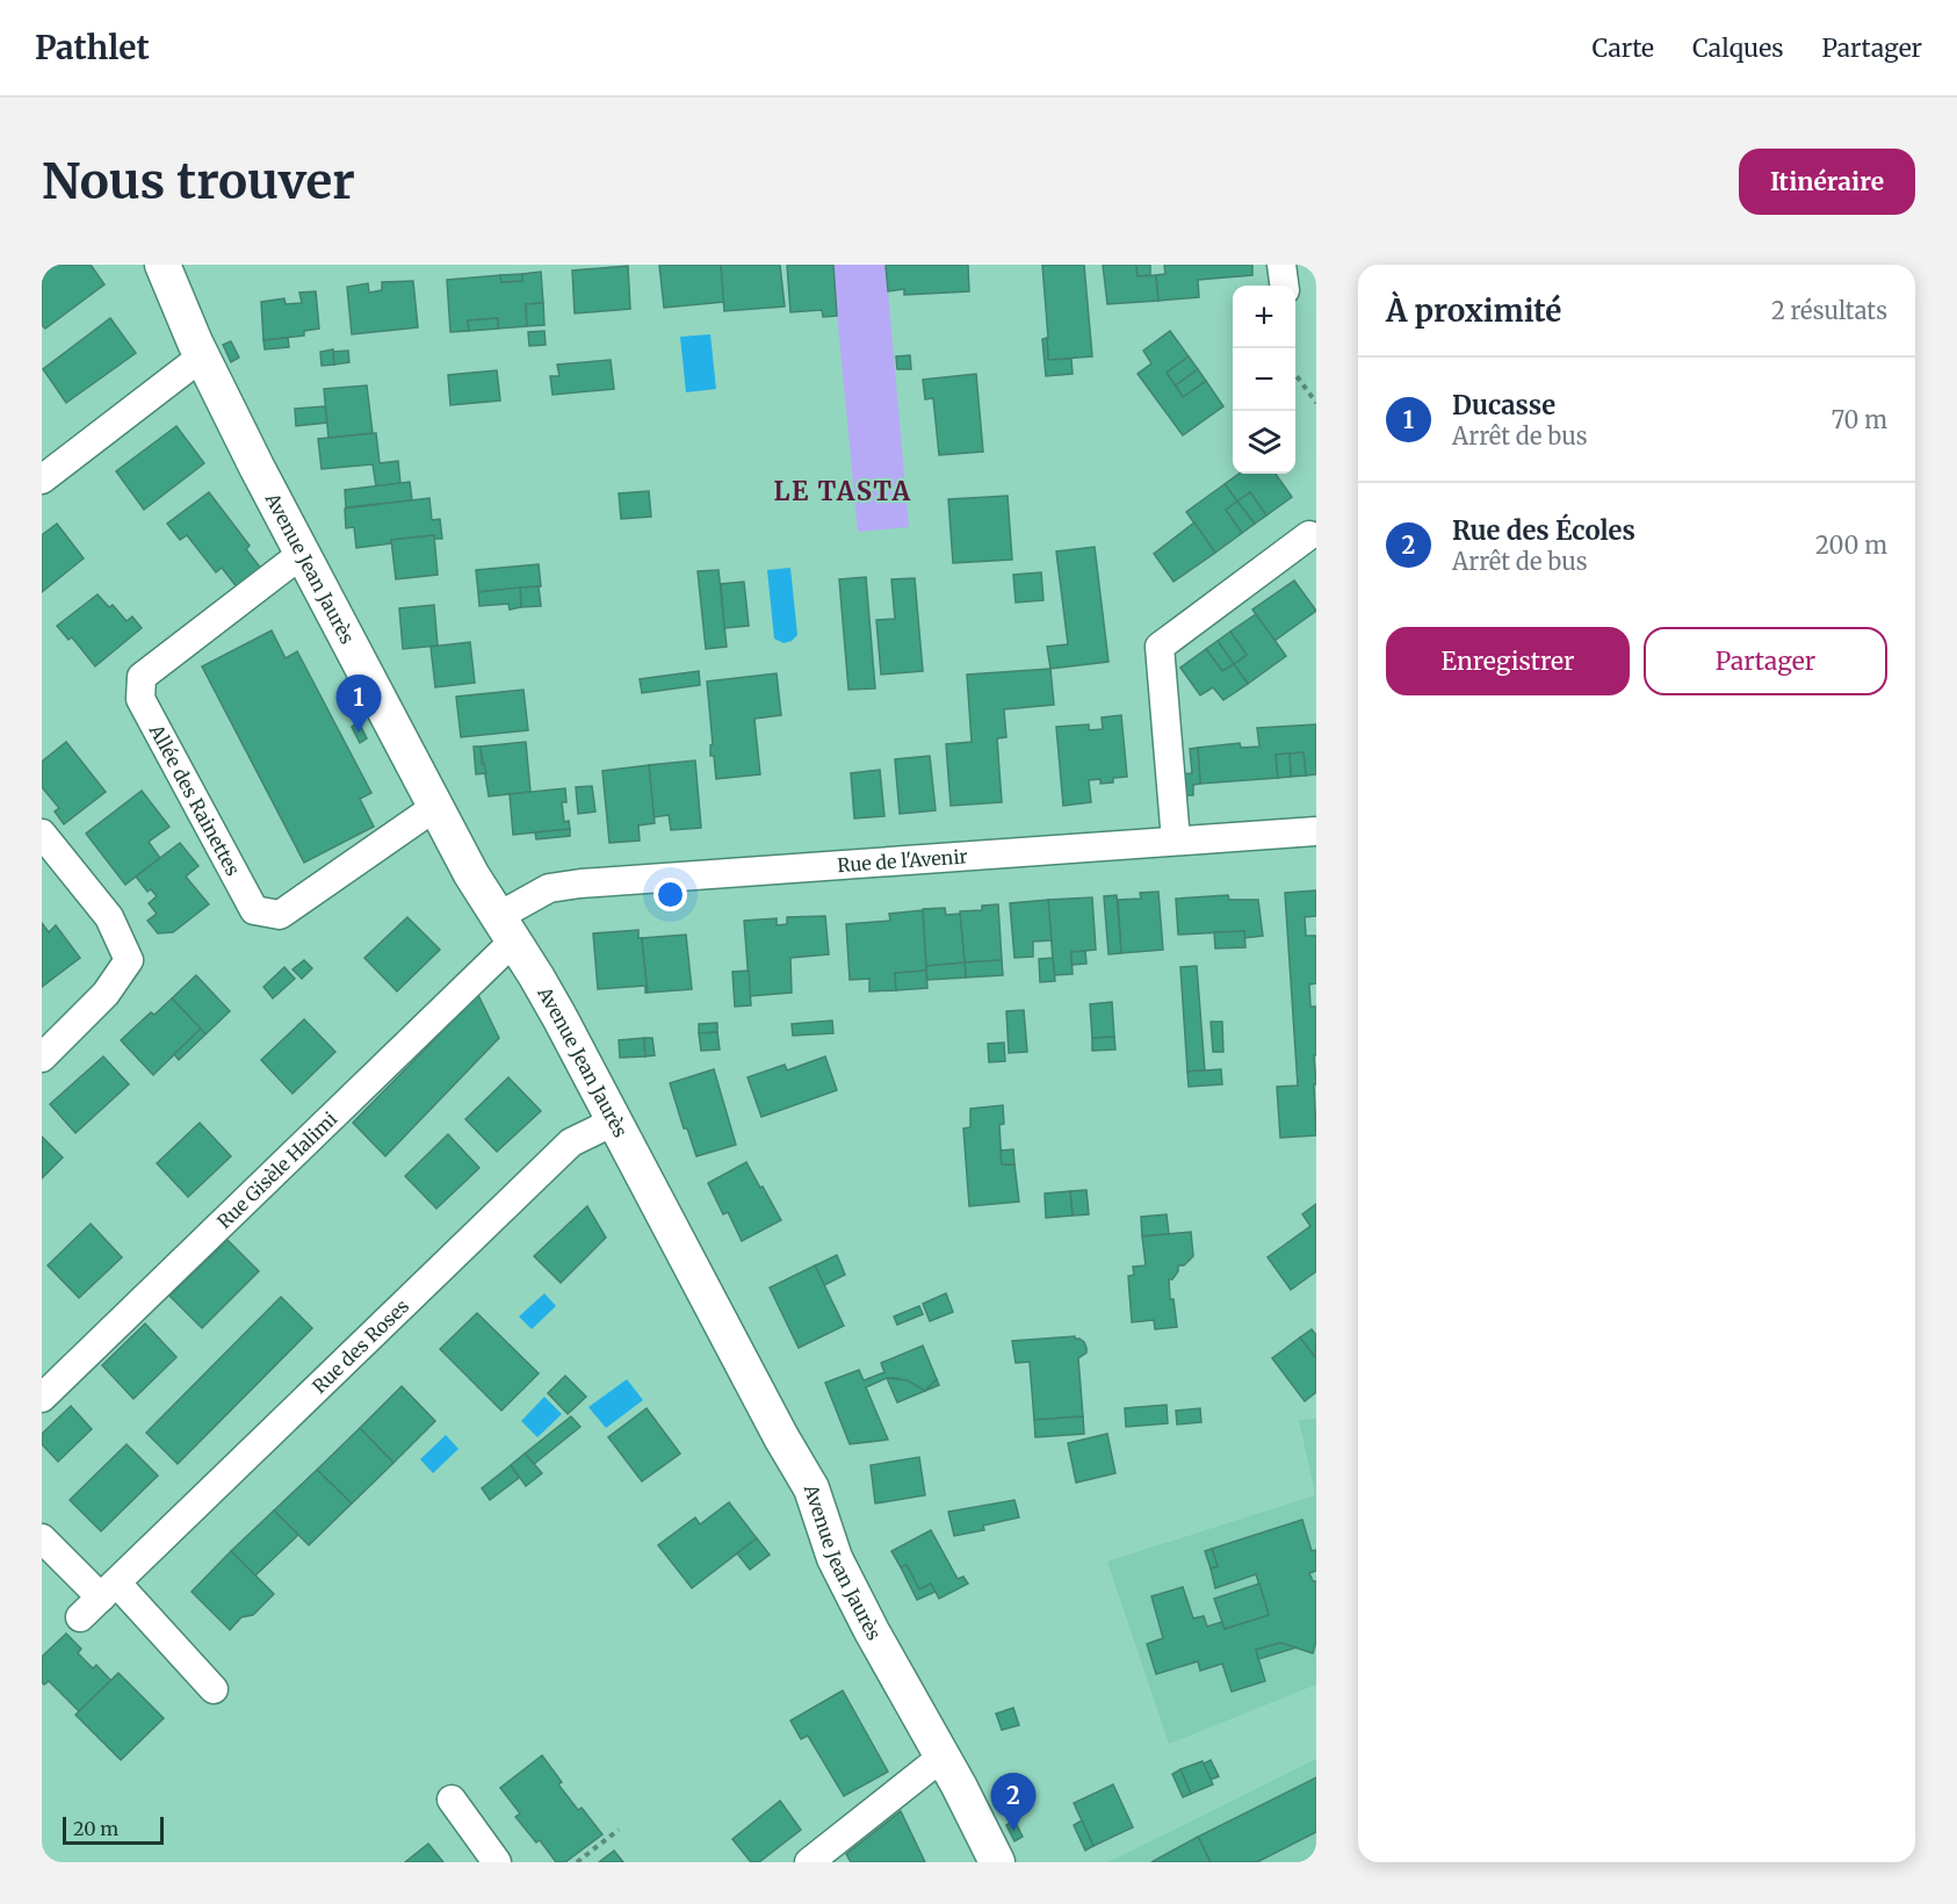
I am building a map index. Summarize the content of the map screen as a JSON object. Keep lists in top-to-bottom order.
{
  "streets": {
    "street": [
      "Avenue Jean Jaurès",
      "Allée des Rainettes",
      "Rue de l'Avenir",
      "Rue Gisèle Halimi",
      "Rue des Roses"
    ]
  },
  "crossings": [
    ["Avenue Jean Jaurès", "Allée des Rainettes"],
    ["Avenue Jean Jaurès", "Rue de l'Avenir"],
    ["Avenue Jean Jaurès", "Rue Gisèle Halimi"],
    ["Avenue Jean Jaurès", "Rue des Roses"],
    ["Rue de l'Avenir", "Rue Gisèle Halimi"]
  ],
  "districts": ["LE TASTA"],
  "scale_bar": "20 m",
  "page": {
    "header": "Pathlet",
    "nav": ["Carte", "Calques", "Partager"],
    "buttons": [
      "Itinéraire",
      ["Enregistrer", "Partager"]
    ],
    "title": "Nous trouver",
    "heading": ["À proximité", "2 résultats"],
    "map_buttons": ["+", "−"],
    "list": [
      {
        "mark": "1",
        "name": "Ducasse",
        "note": "Arrêt de bus",
        "value": "70 m"
      },
      {
        "mark": "2",
        "name": "Rue des Écoles",
        "note": "Arrêt de bus",
        "value": "200 m"
      }
    ],
    "pins": ["1", "2"],
    "scale": "20 m"
  }
}
